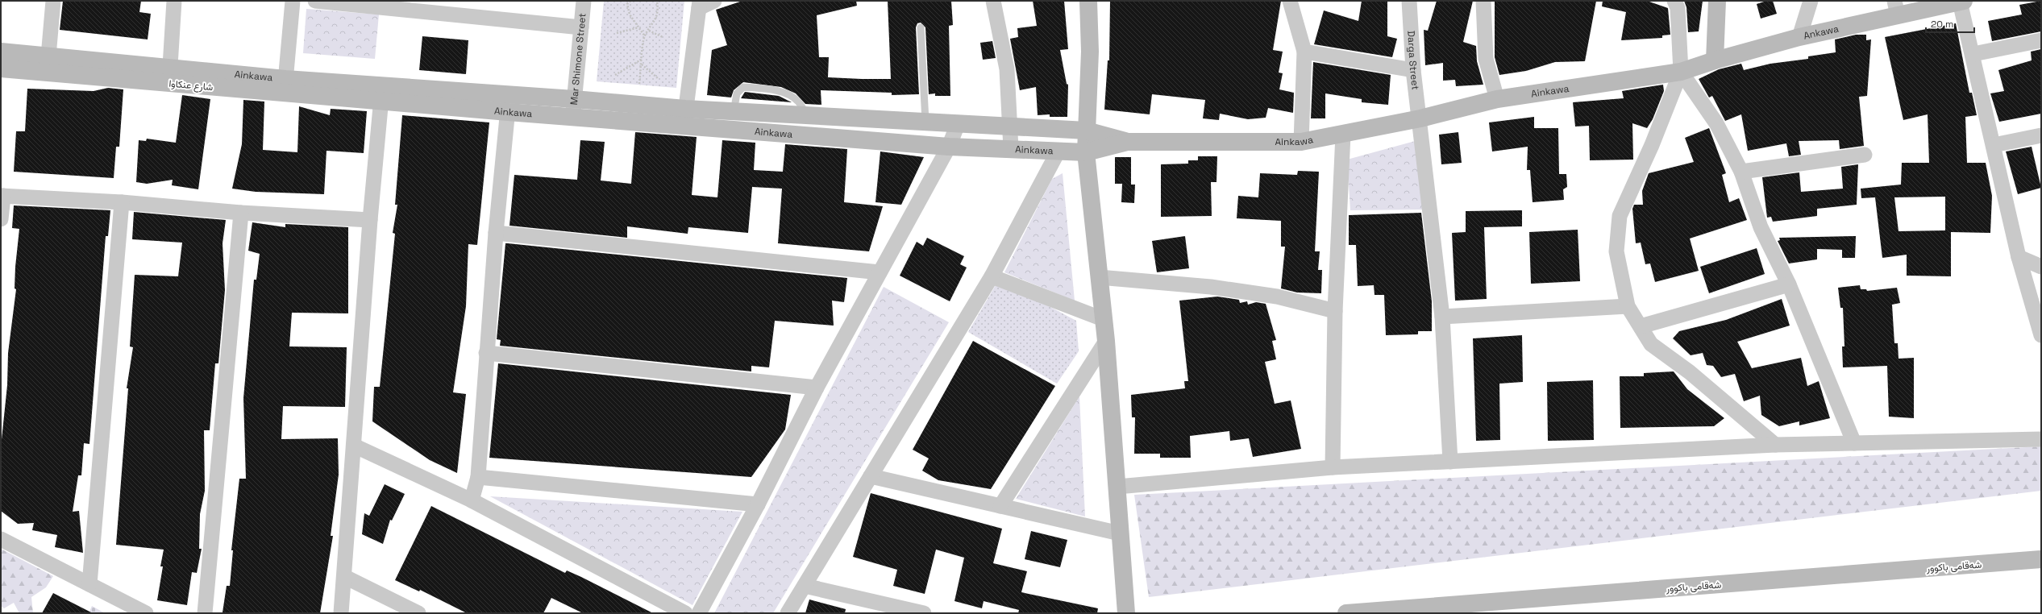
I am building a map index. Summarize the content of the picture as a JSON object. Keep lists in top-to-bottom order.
{
  "streets": {
    "street": [
      "Ankawa",
      "Mar Shimone Street",
      "Darga Street",
      "Ainkawa",
      "شەقامی باکوور"
    ]
  },
  "crossings": [
    ["Ankawa", "Ainkawa"],
    ["Mar Shimone Street", "Ainkawa"],
    ["Darga Street", "Ainkawa"]
  ],
  "scale_bar": "20 m"
}
